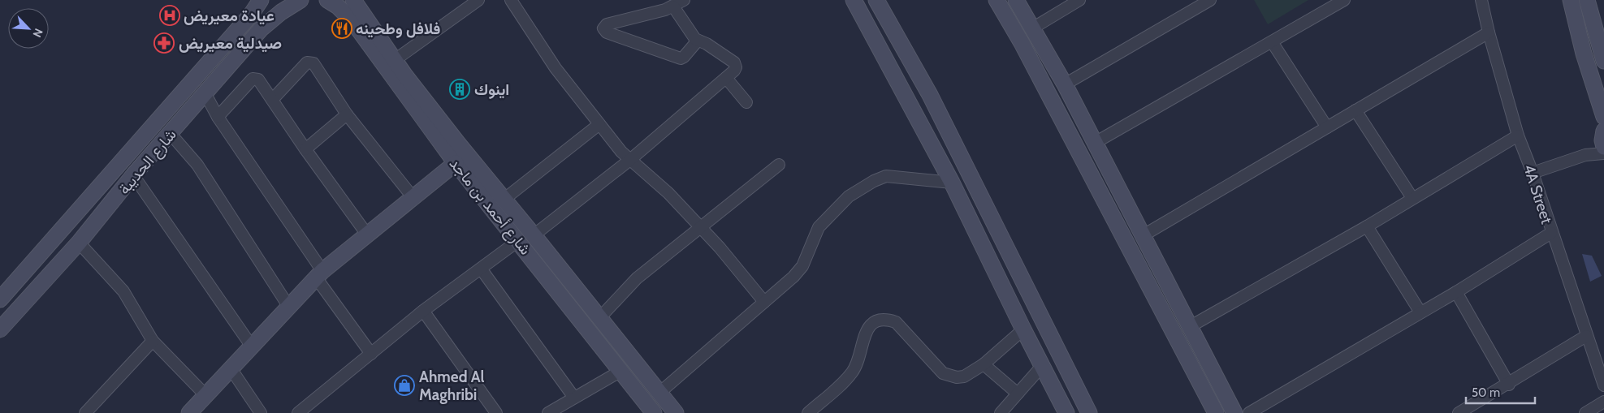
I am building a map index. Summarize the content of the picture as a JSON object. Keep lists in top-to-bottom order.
{
  "streets": {
    "street": ["شارع الحديبة", "4A Street", "شارع أحمد بن ماجد"]
  },
  "places": {
    "hospital": ["عيادة معيريض"],
    "restaurant": ["فلافل وطحينه"],
    "pharmacy": ["صيدلية معيريض"],
    "building": ["اينوك"],
    "shop": ["Ahmed Al Maghribi"]
  },
  "scale_bar": "50 m",
  "north": "bottom right"
}
